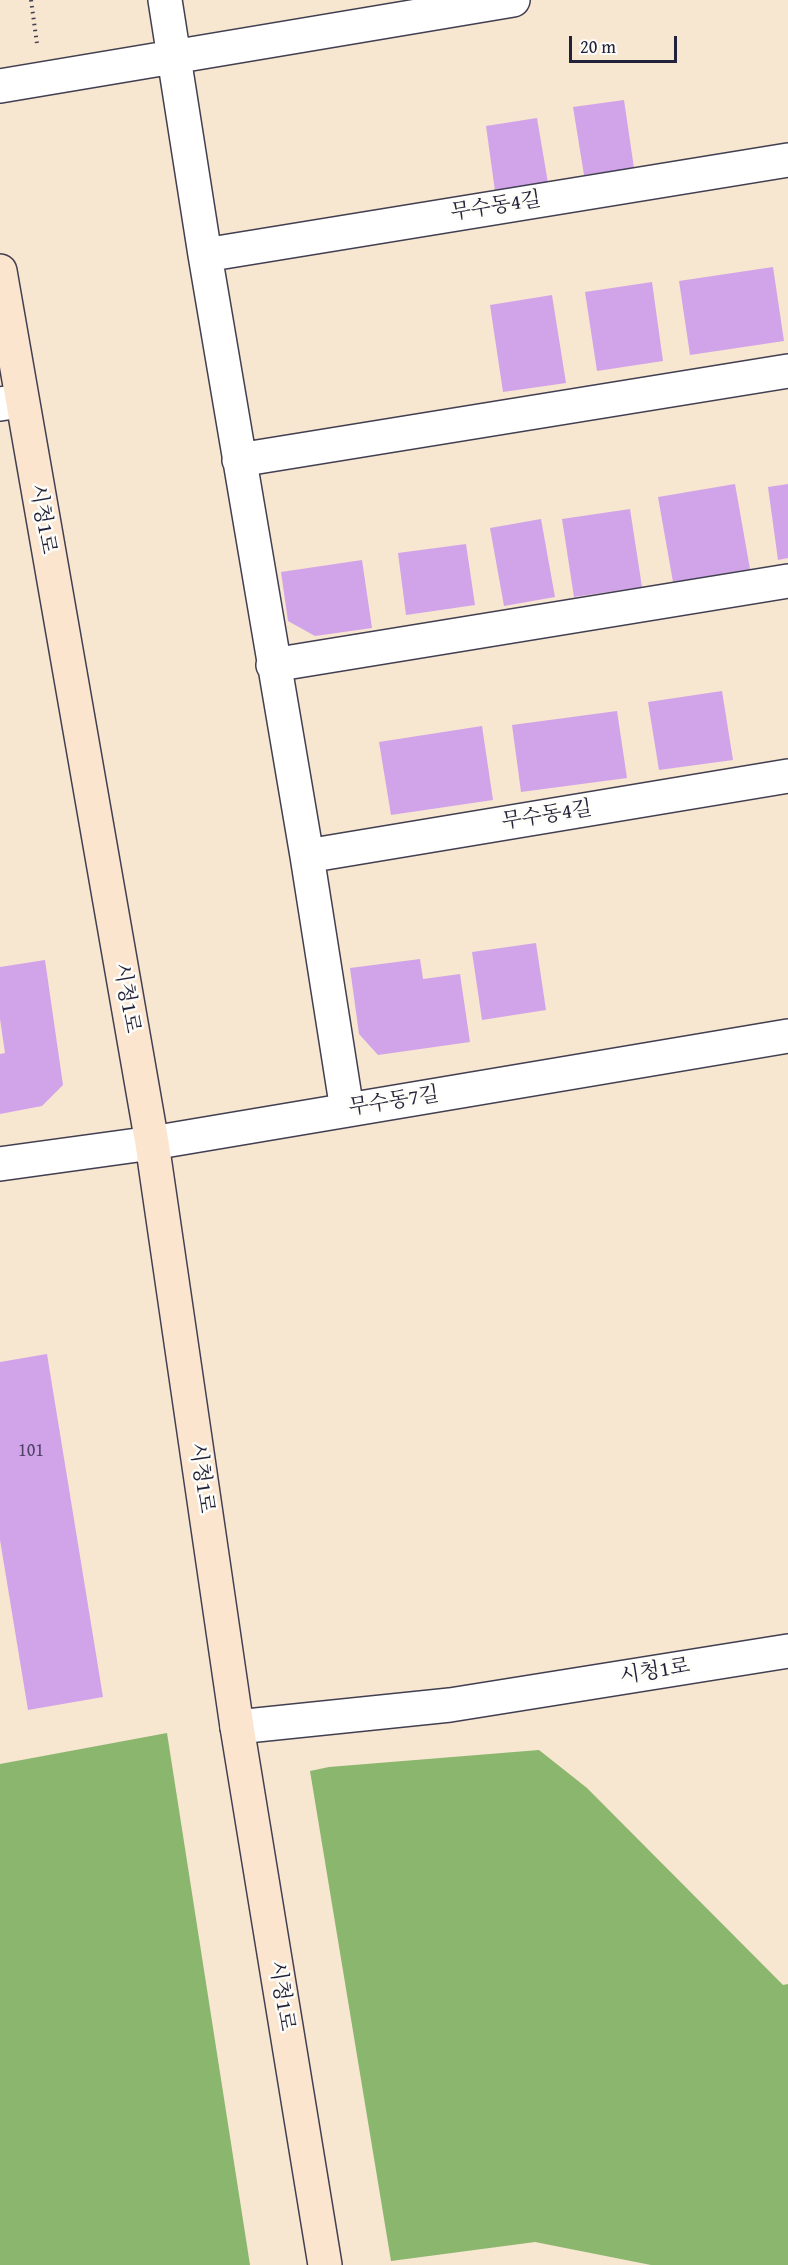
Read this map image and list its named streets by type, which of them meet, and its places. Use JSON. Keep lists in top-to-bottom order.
{
  "streets": {
    "street": ["무수동4길", "시청1로", "무수동7길"]
  },
  "crossings": [
    ["시청1로", "무수동7길"]
  ],
  "house_numbers": ["101"],
  "scale_bar": "20 m"
}
